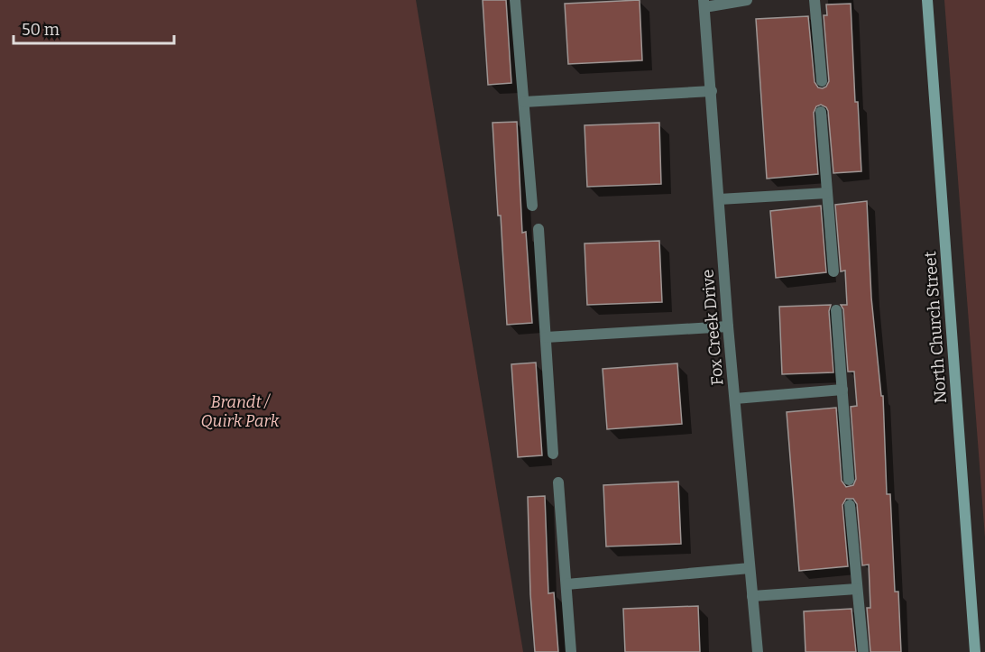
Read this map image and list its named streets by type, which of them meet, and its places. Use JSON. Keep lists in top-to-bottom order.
{
  "streets": {
    "main road": ["North Church Street"],
    "street": ["Fox Creek Drive"]
  },
  "parks": ["Brandt / Quirk Park"],
  "scale_bar": "50 m"
}
